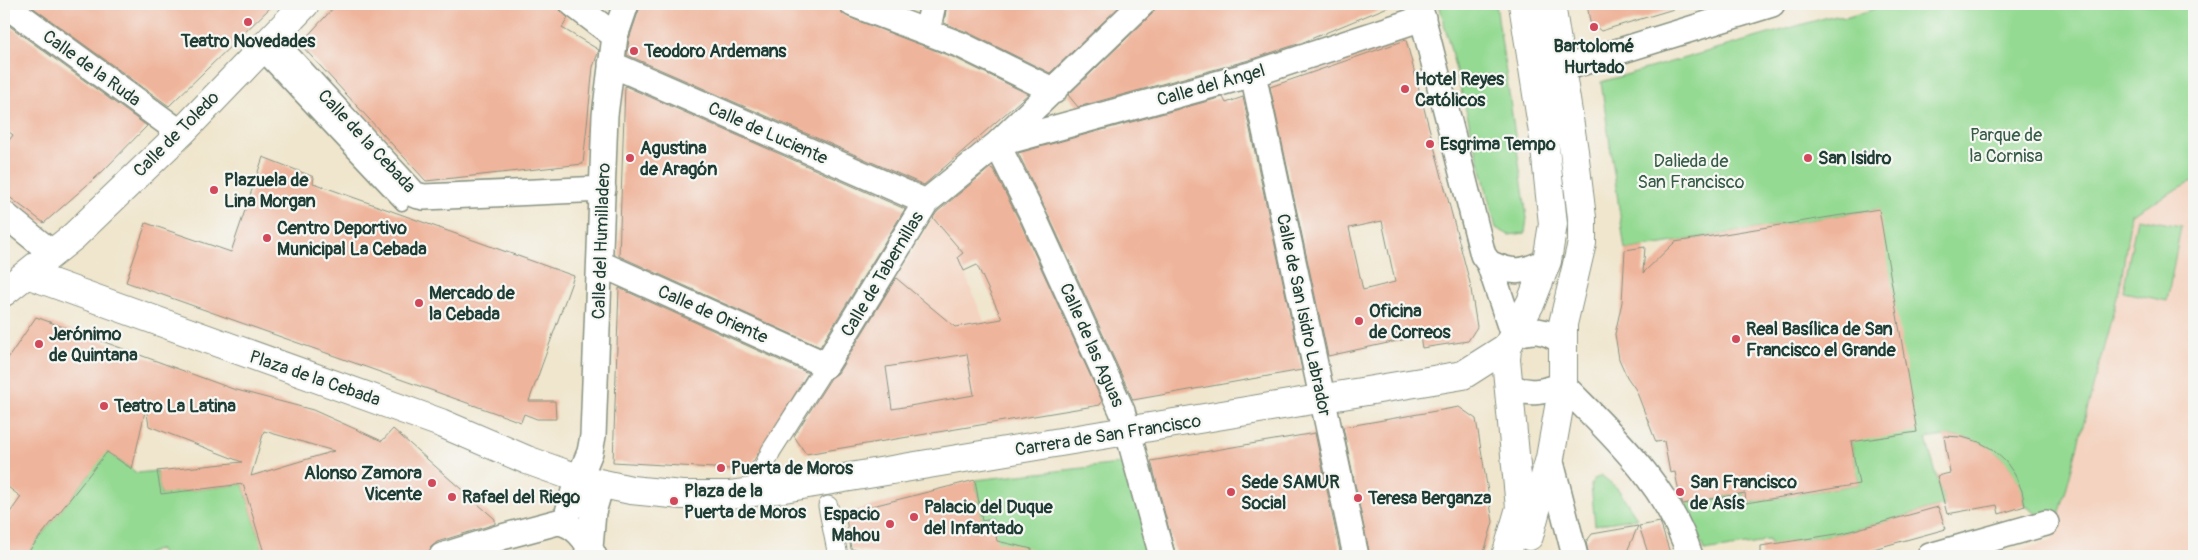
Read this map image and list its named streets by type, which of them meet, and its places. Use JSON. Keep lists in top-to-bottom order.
{
  "streets": {
    "street": [
      "Calle de la Ruda",
      "Calle del Ángel",
      "Calle de Luciente",
      "Calle de Toledo",
      "Calle de la Cebada",
      "Calle del Humilladero",
      "Calle de Tabernillas",
      "Calle de Oriente",
      "Calle de San Isidro Labrador",
      "Calle de las Aguas",
      "Plaza de la Cebada",
      "Carrera de San Francisco"
    ]
  },
  "crossings": [
    ["Calle de la Ruda", "Calle de Toledo"],
    ["Calle del Ángel", "Calle de Tabernillas"],
    ["Calle del Ángel", "Calle de San Isidro Labrador"],
    ["Calle del Ángel", "Calle de las Aguas"],
    ["Calle de Luciente", "Calle del Humilladero"],
    ["Calle de Luciente", "Calle de Tabernillas"],
    ["Calle de Toledo", "Calle de la Cebada"],
    ["Calle de Toledo", "Plaza de la Cebada"],
    ["Calle de la Cebada", "Calle del Humilladero"],
    ["Calle del Humilladero", "Calle de Oriente"],
    ["Calle del Humilladero", "Plaza de la Cebada"],
    ["Calle de Tabernillas", "Calle de Oriente"],
    ["Calle de Tabernillas", "Calle de las Aguas"],
    ["Calle de Tabernillas", "Carrera de San Francisco"],
    ["Calle de San Isidro Labrador", "Carrera de San Francisco"],
    ["Calle de las Aguas", "Carrera de San Francisco"]
  ],
  "parks": ["Parque de la Cornisa", "Dalieda de San Francisco"],
  "places": [
    "Teatro Novedades",
    "Bartolomé Hurtado",
    "Teodoro Ardemans",
    "Hotel Reyes Católicos",
    "Esgrima Tempo",
    "Agustina de Aragón",
    "San Isidro",
    "Plazuela de Lina Morgan",
    "Centro Deportivo Municipal La Cebada",
    "Mercado de la Cebada",
    "Oficina de Correos",
    "Real Basílica de San Francisco el Grande",
    "Jerónimo de Quintana",
    "Teatro La Latina",
    "Puerta de Moros",
    "Alonso Zamora Vicente",
    "Sede SAMUR Social",
    "San Francisco de Asís",
    "Rafael del Riego",
    "Teresa Berganza",
    "Plaza de la Puerta de Moros",
    "Palacio del Duque del Infantado",
    "Espacio Mahou"
  ]
}
